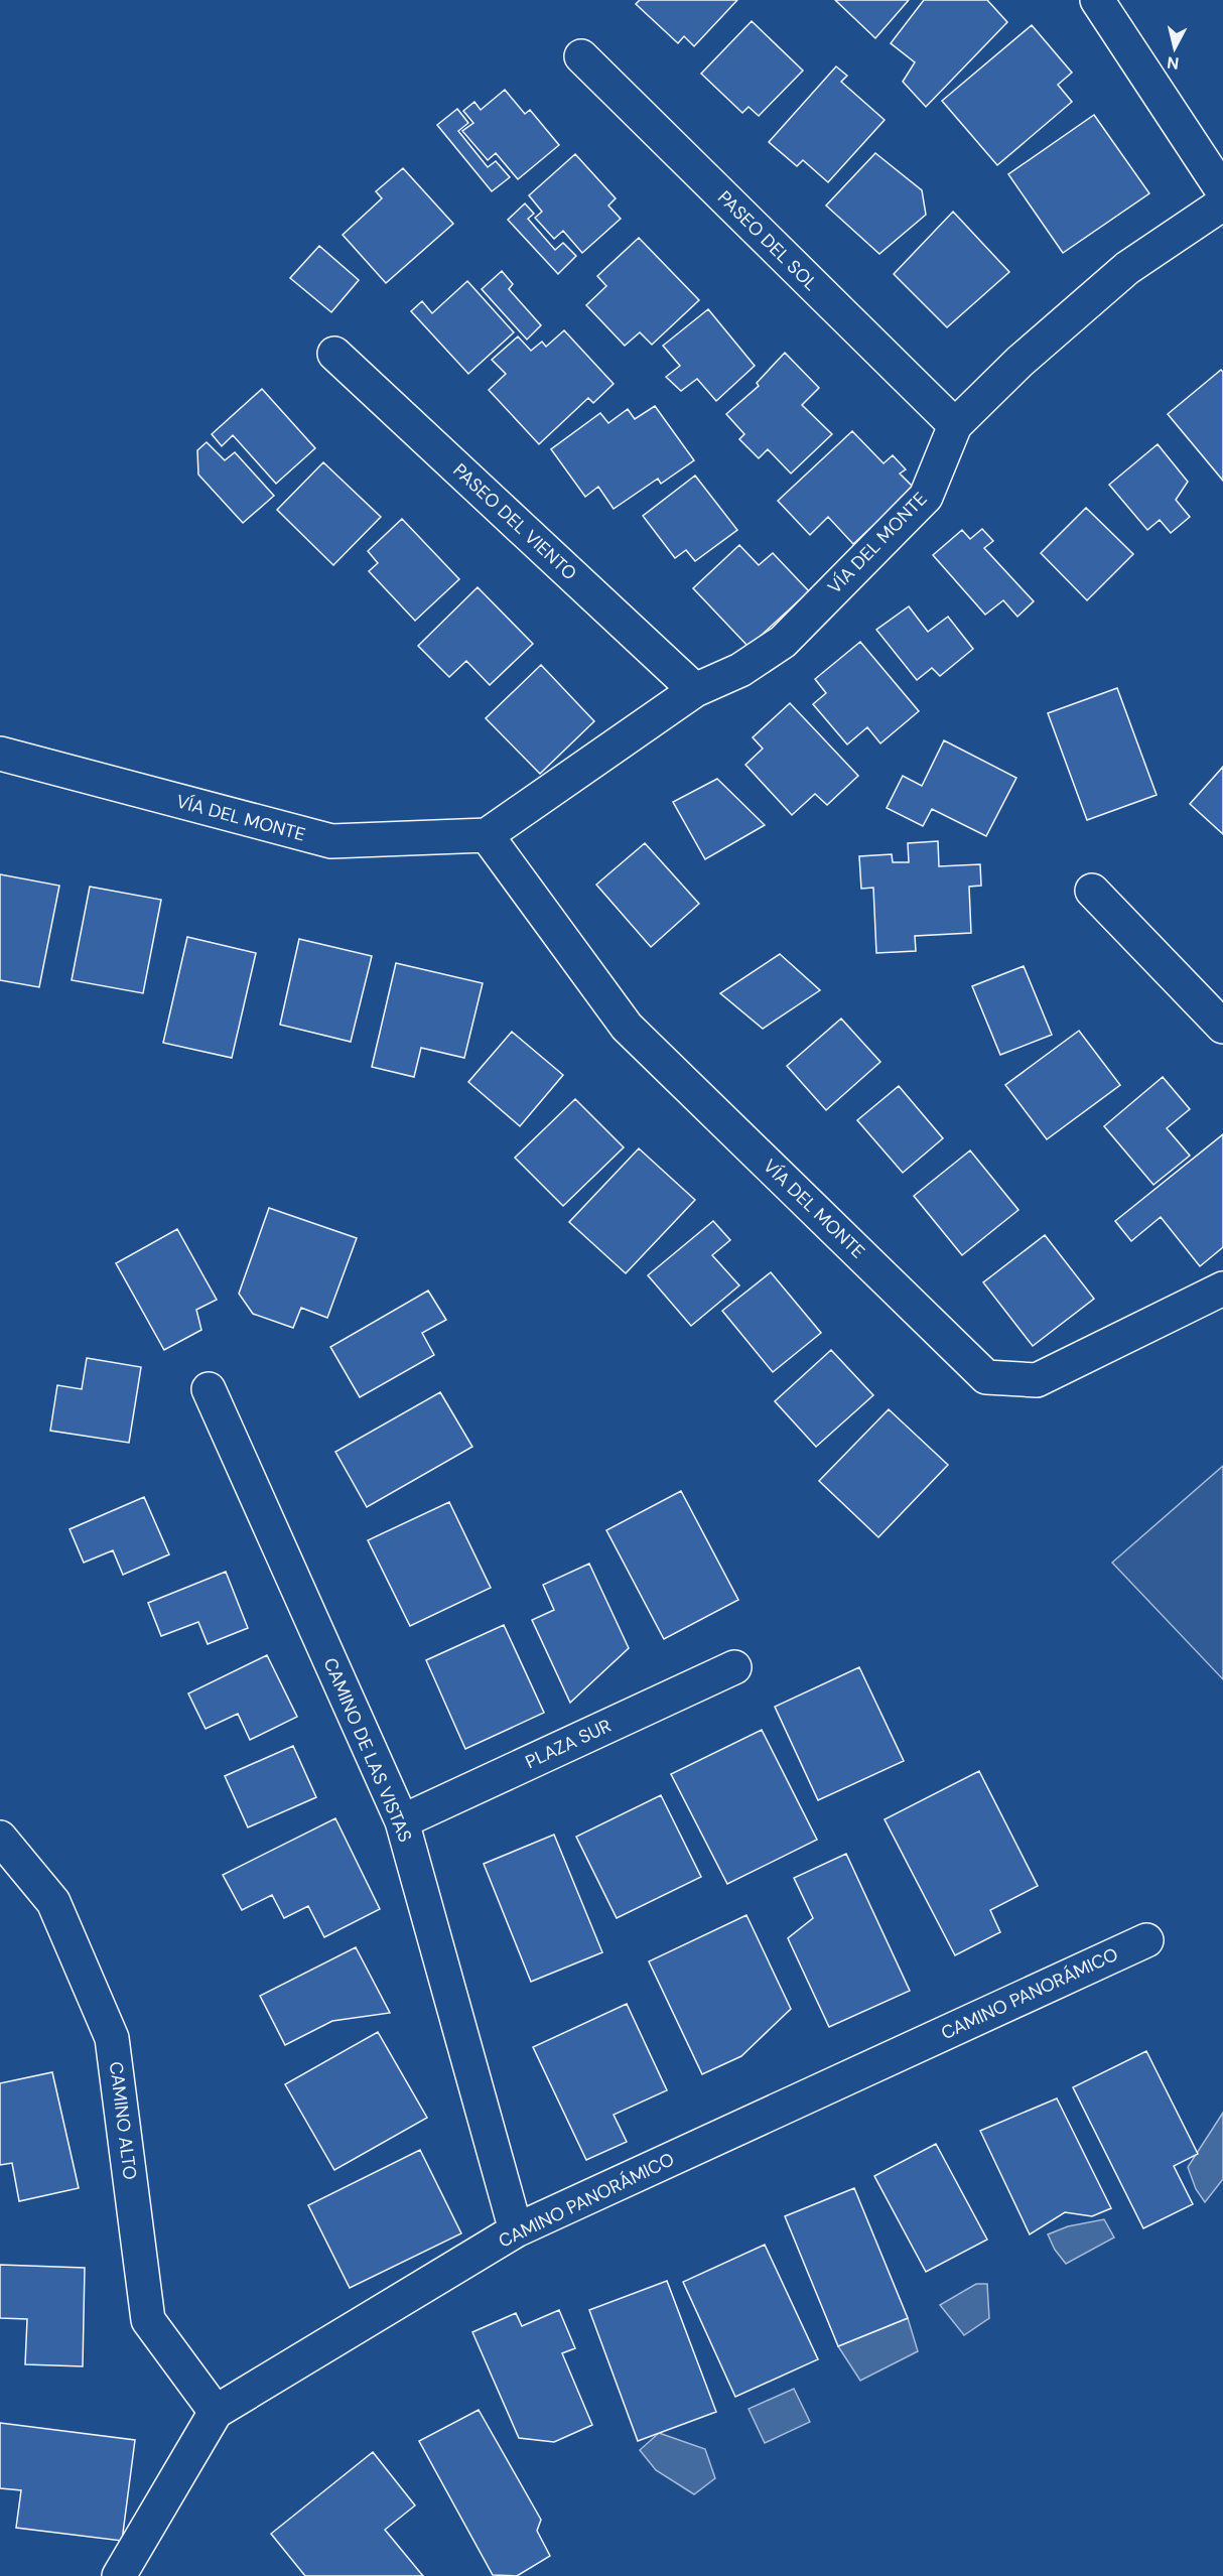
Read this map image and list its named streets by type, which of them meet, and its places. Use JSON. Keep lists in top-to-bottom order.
{
  "streets": {
    "street": [
      "PASEO DEL SOL",
      "PASEO DEL VIENTO",
      "VÍA DEL MONTE",
      "PLAZA SUR",
      "CAMINO DE LAS VISTAS",
      "CAMINO PANORÁMICO",
      "CAMINO ALTO"
    ]
  },
  "crossings": [
    ["PASEO DEL SOL", "VÍA DEL MONTE"],
    ["PASEO DEL VIENTO", "VÍA DEL MONTE"],
    ["PLAZA SUR", "CAMINO DE LAS VISTAS"],
    ["CAMINO DE LAS VISTAS", "CAMINO PANORÁMICO"],
    ["CAMINO PANORÁMICO", "CAMINO ALTO"]
  ],
  "north": "bottom"
}
